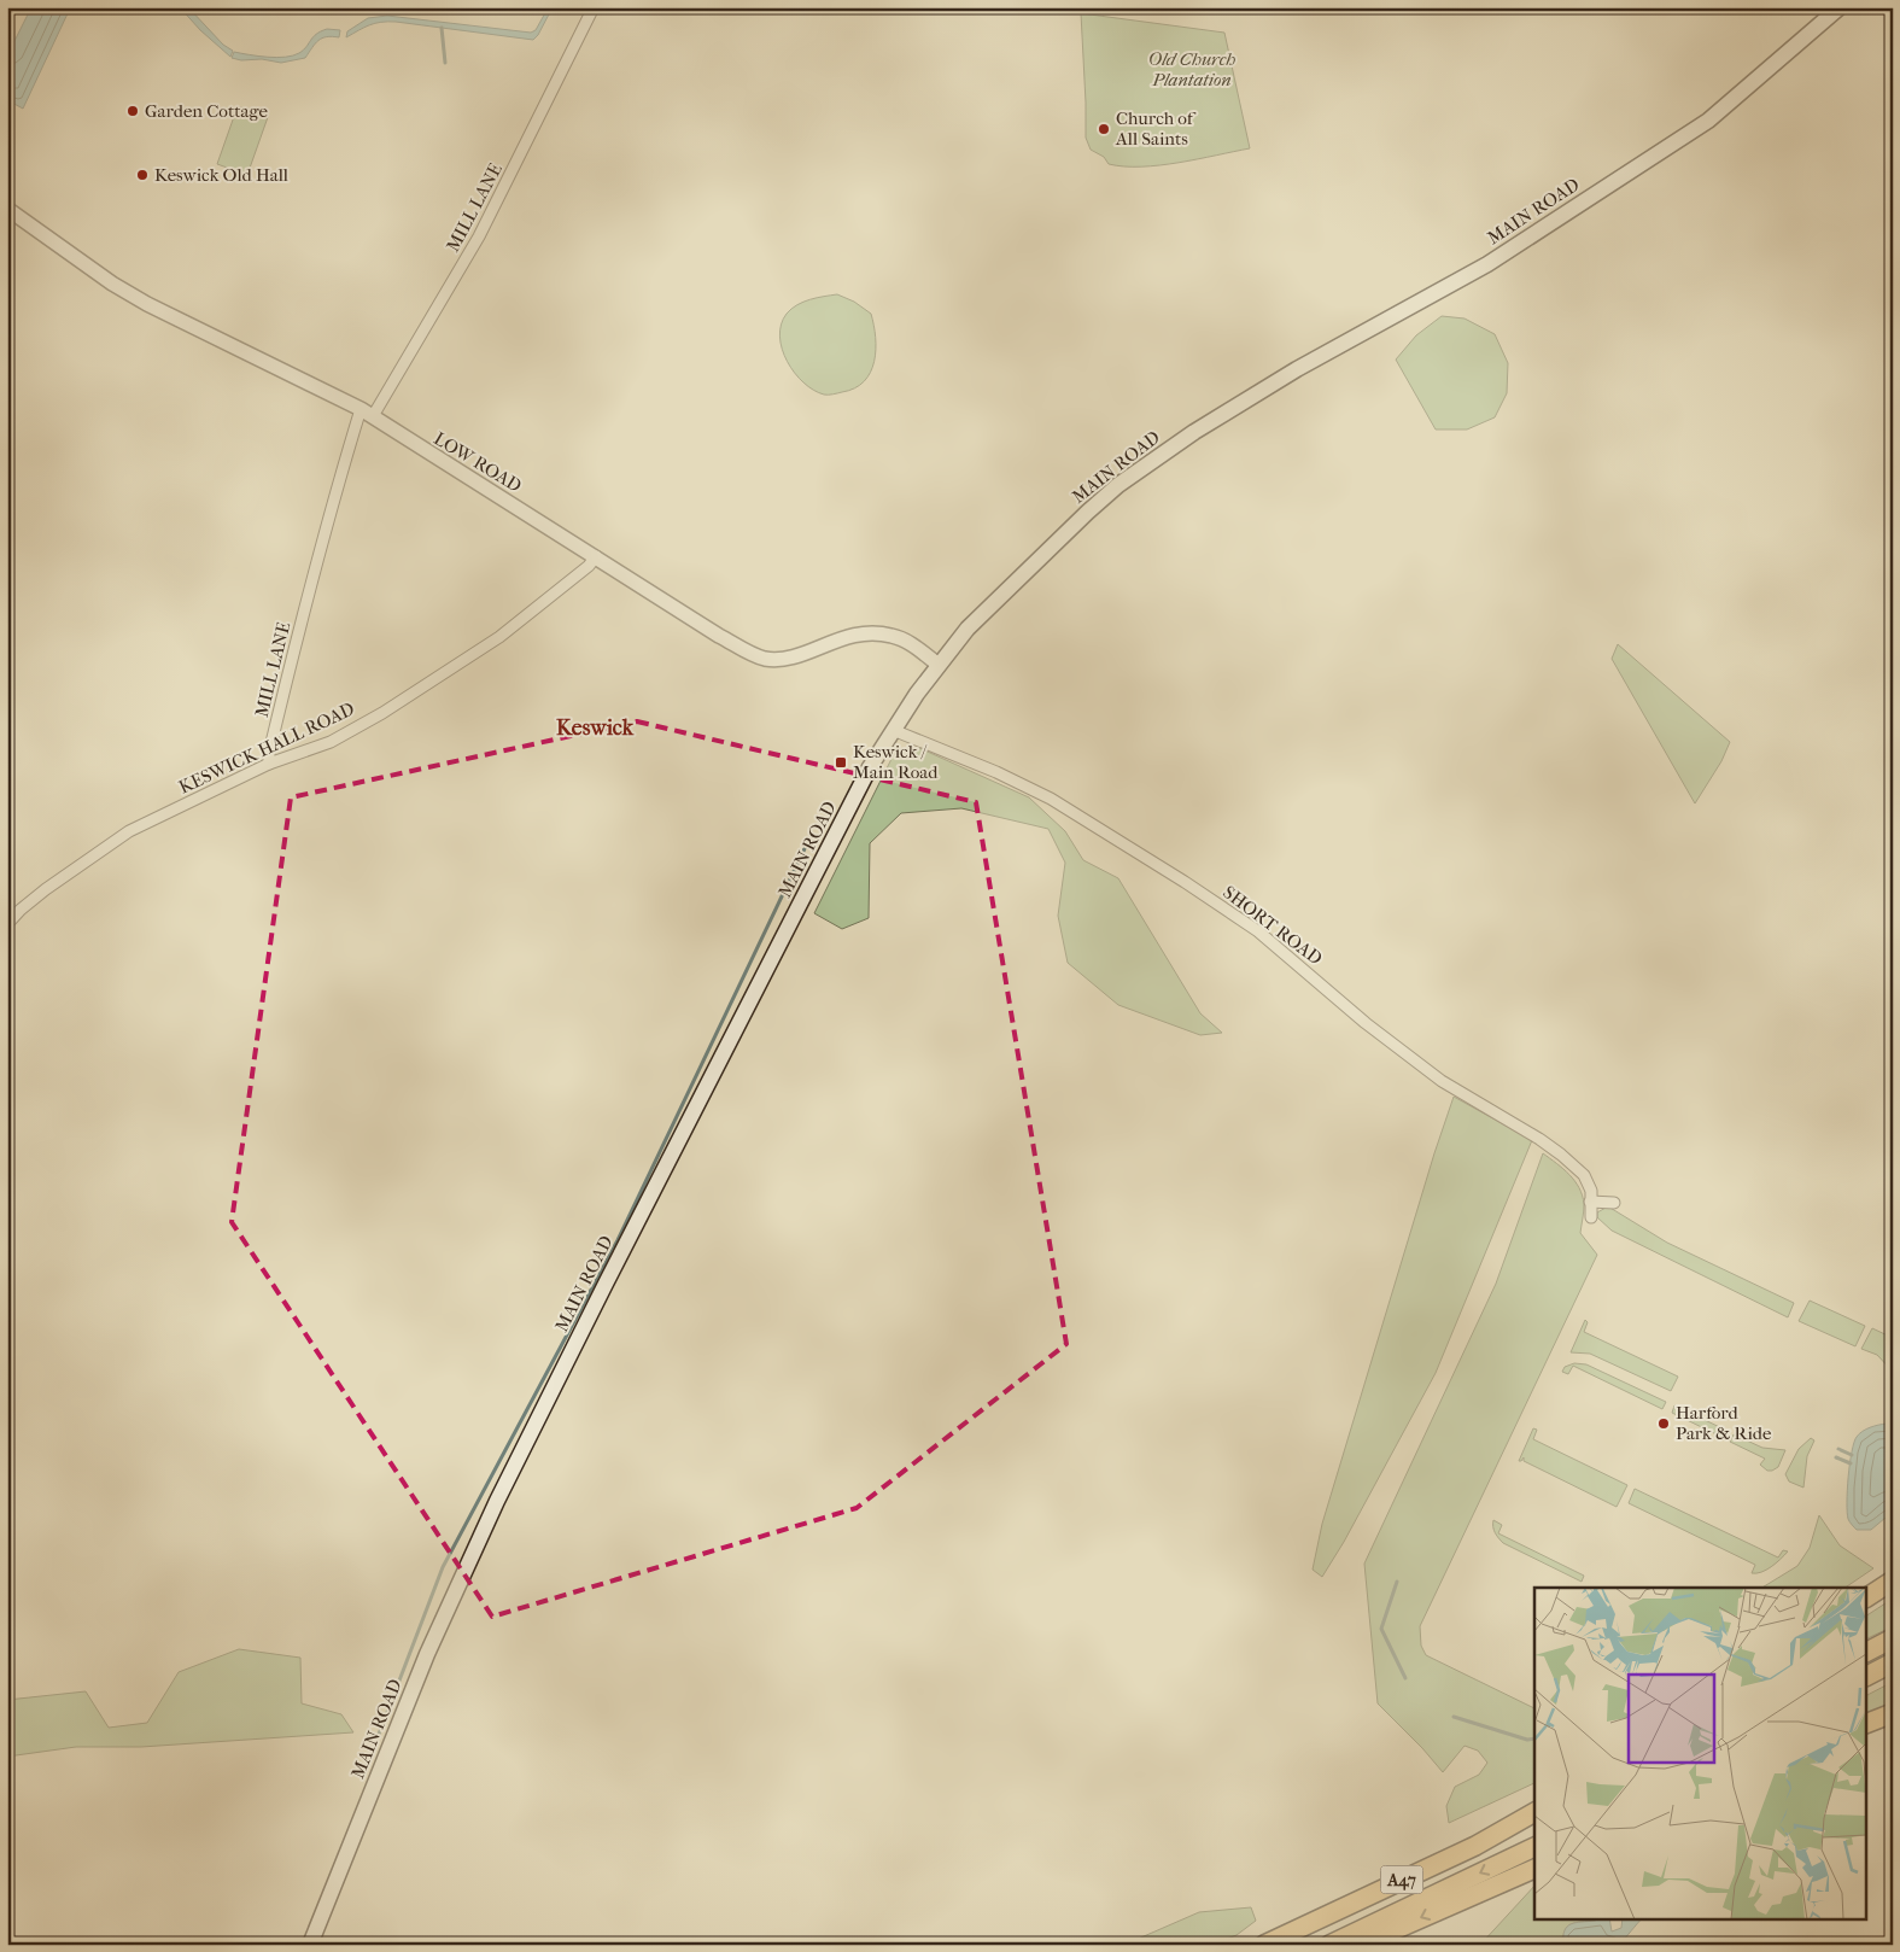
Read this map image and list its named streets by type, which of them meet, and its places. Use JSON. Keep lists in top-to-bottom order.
{
  "streets": {
    "highway": ["A47"],
    "main road": ["MAIN ROAD"],
    "street": [
      "MILL LANE",
      "LOW ROAD",
      "KESWICK HALL ROAD",
      "SHORT ROAD"
    ]
  },
  "crossings": [
    ["MILL LANE", "LOW ROAD"],
    ["MILL LANE", "KESWICK HALL ROAD"],
    ["MAIN ROAD", "LOW ROAD"],
    ["MAIN ROAD", "SHORT ROAD"],
    ["LOW ROAD", "KESWICK HALL ROAD"]
  ],
  "districts": ["Keswick"],
  "parks": ["Old Church Plantation"],
  "places": {
    "other": [
      "Garden Cottage",
      "Church of All Saints",
      "Keswick Old Hall",
      "Harford Park & Ride"
    ],
    "transit": ["Keswick / Main Road"]
  }
}
